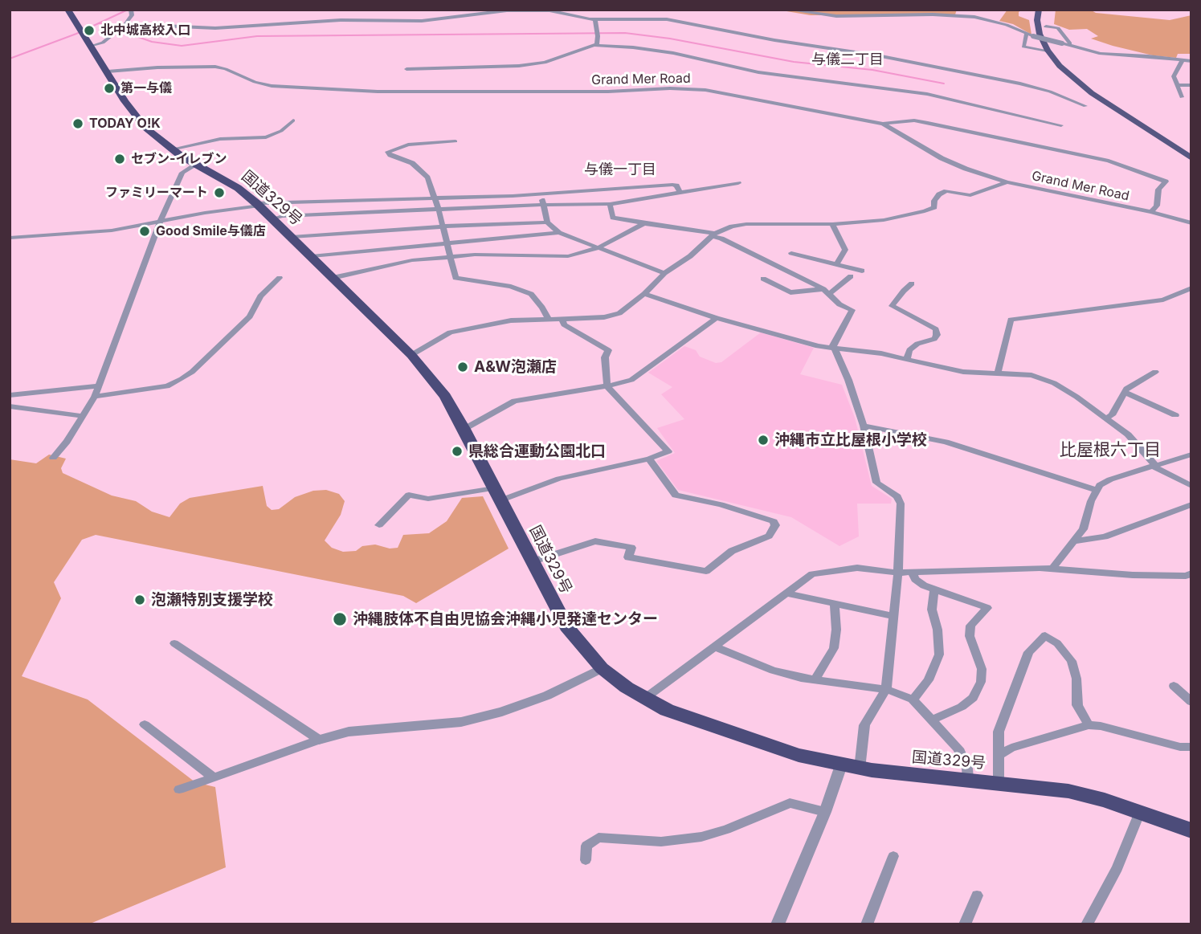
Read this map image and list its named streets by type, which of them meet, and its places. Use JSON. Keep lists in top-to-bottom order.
{
  "streets": {
    "highway": ["国道329号"],
    "street": ["Grand Mer Road"]
  },
  "crossings": [
    ["Grand Mer Road", "国道329号"]
  ],
  "districts": ["与儀二丁目", "与儀一丁目", "比屋根六丁目"],
  "places": [
    "北中城高校入口",
    "第一与儀",
    "TODAY O!K",
    "セブン-イレブン",
    "ファミリーマート",
    "Good Smile与儀店",
    "A&W泡瀬店",
    "沖縄市立比屋根小学校",
    "県総合運動公園北口",
    "泡瀬特別支援学校",
    "沖縄肢体不自由児協会沖縄小児発達センター"
  ]
}
